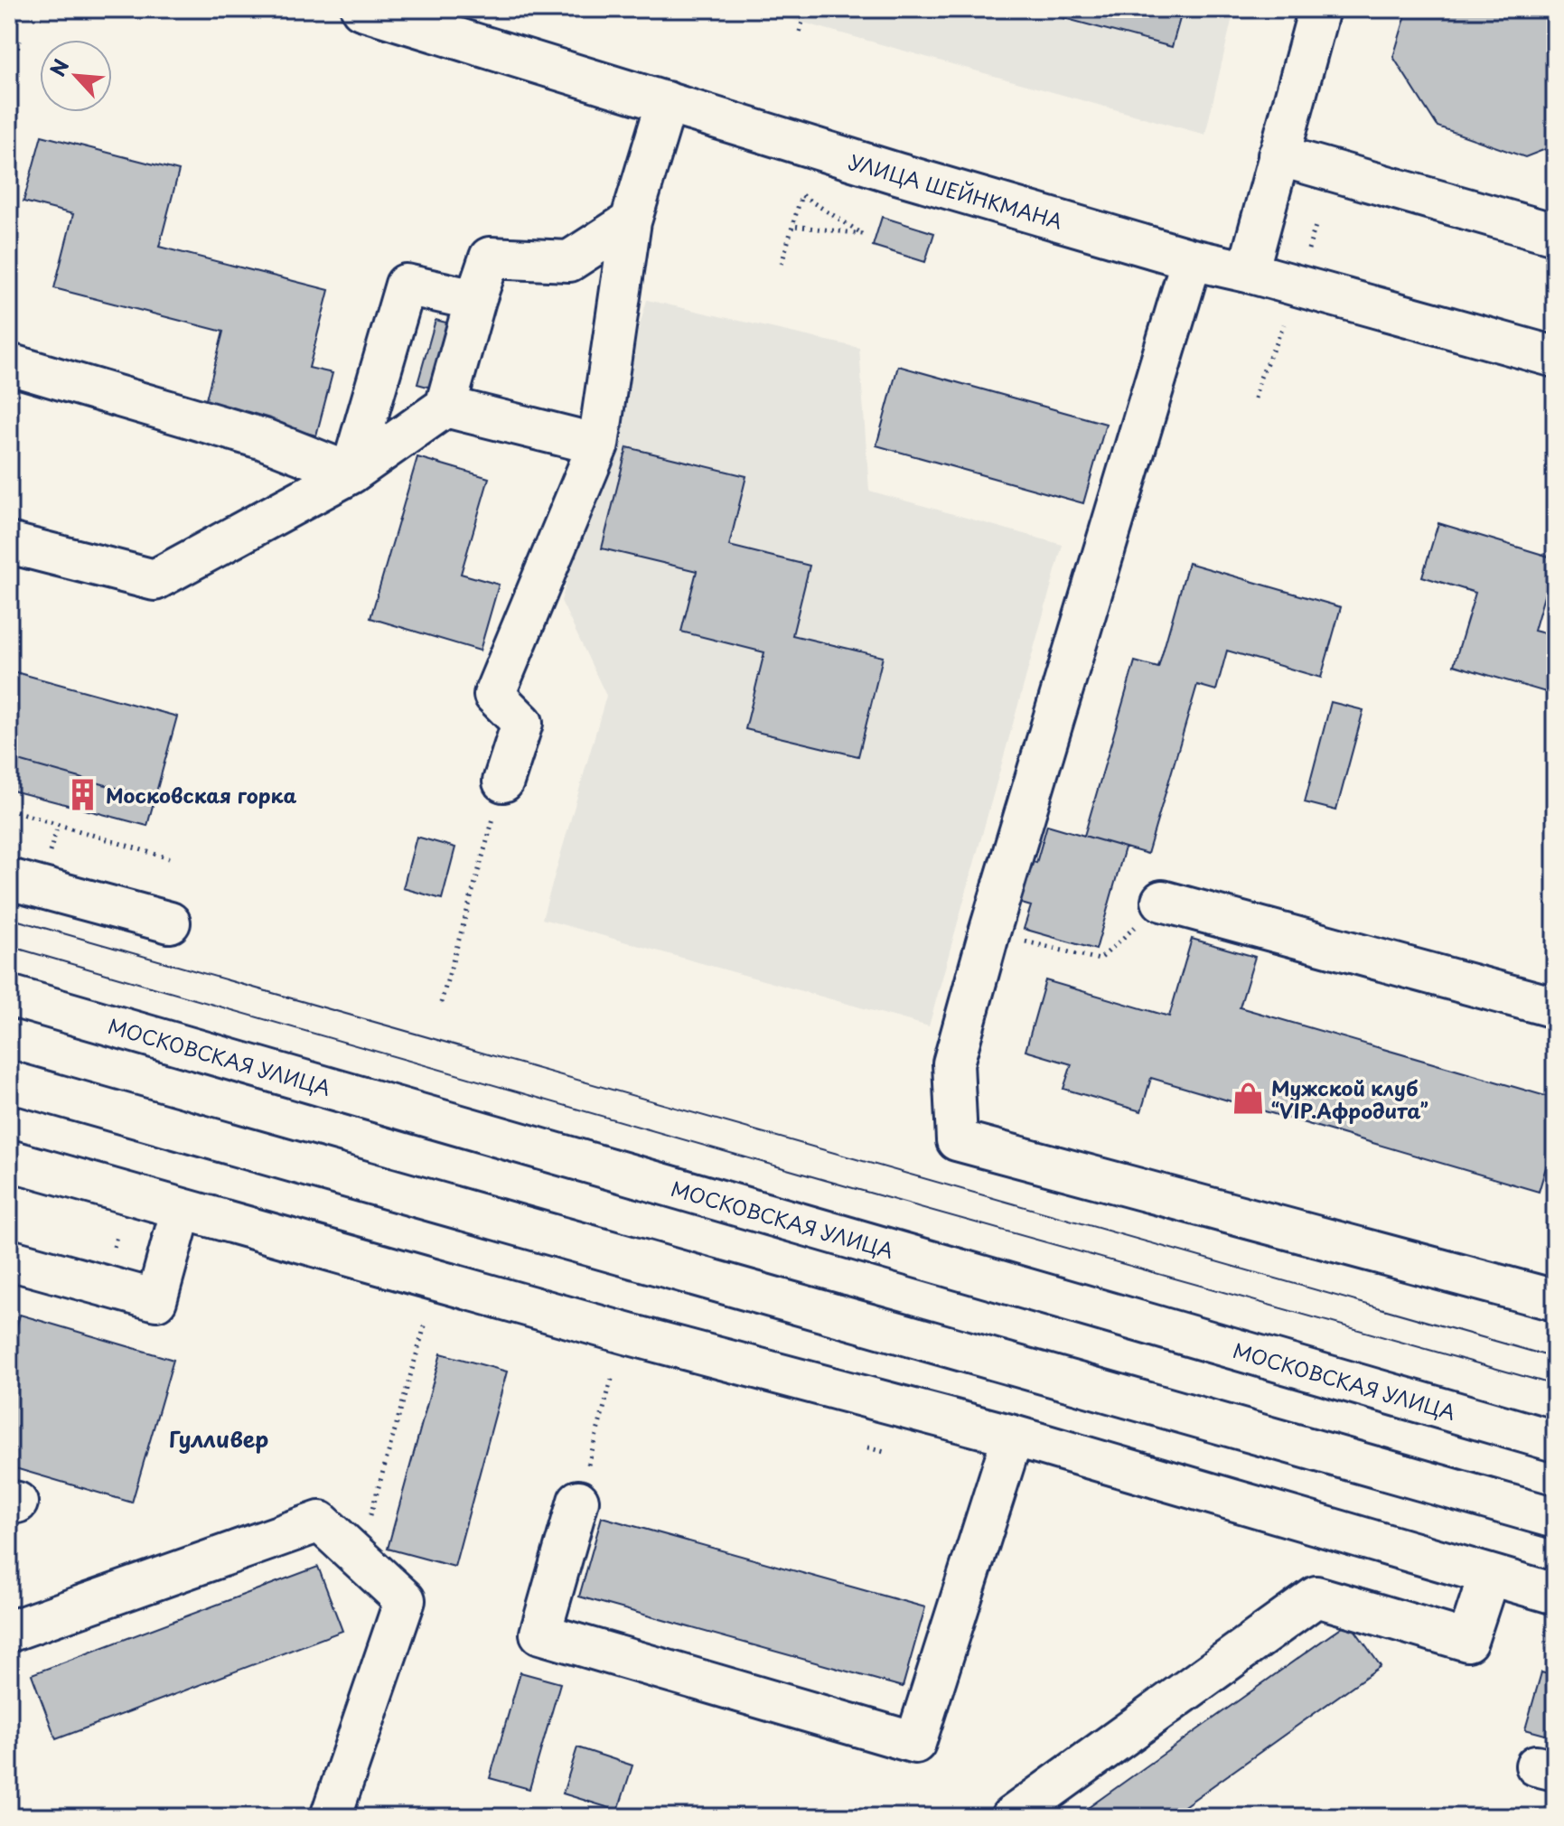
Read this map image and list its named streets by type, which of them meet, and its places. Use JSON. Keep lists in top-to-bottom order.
{
  "streets": {
    "street": ["УЛИЦА ШЕЙНКМАНА", "МОСКОВСКАЯ УЛИЦА"]
  },
  "districts": ["Гулливер"],
  "places": {
    "building": ["Московская горка"],
    "shop": ["Мужской клуб “VIP.Афродита”"]
  },
  "north": "top left"
}
